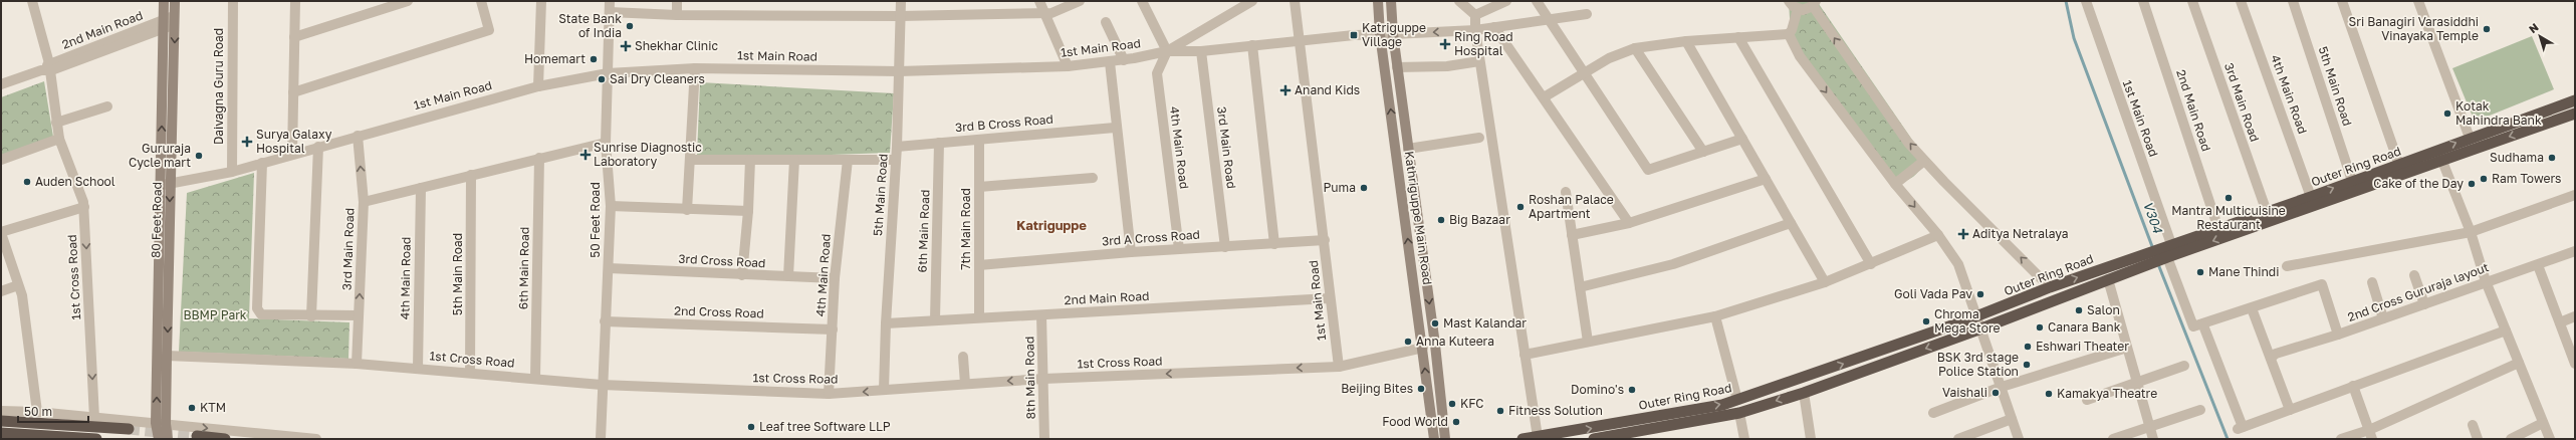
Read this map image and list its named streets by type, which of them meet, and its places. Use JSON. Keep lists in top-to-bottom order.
{
  "streets": {
    "highway": ["Outer Ring Road"],
    "main road": ["Kathriguppe Main Road", "80 Feet Road"],
    "street": [
      "2nd Main Road",
      "1st Main Road",
      "Daivagna Guru Road",
      "5th Main Road",
      "4th Main Road",
      "3rd Main Road",
      "3rd B Cross Road",
      "50 Feet Road",
      "7th Main Road",
      "6th Main Road",
      "3rd A Cross Road",
      "3rd Cross Road",
      "1st Cross Road",
      "2nd Cross Gururaja layout",
      "2nd Cross Road",
      "8th Main Road"
    ]
  },
  "crossings": [
    ["2nd Main Road", "1st Main Road"],
    ["2nd Main Road", "5th Main Road"],
    ["2nd Main Road", "Outer Ring Road"],
    ["2nd Main Road", "80 Feet Road"],
    ["2nd Main Road", "7th Main Road"],
    ["2nd Main Road", "6th Main Road"],
    ["2nd Main Road", "1st Cross Road"],
    ["2nd Main Road", "8th Main Road"],
    ["1st Main Road", "Daivagna Guru Road"],
    ["1st Main Road", "5th Main Road"],
    ["1st Main Road", "4th Main Road"],
    ["1st Main Road", "3rd Main Road"],
    ["1st Main Road", "Outer Ring Road"],
    ["1st Main Road", "Kathriguppe Main Road"],
    ["1st Main Road", "80 Feet Road"],
    ["1st Main Road", "50 Feet Road"],
    ["1st Main Road", "3rd A Cross Road"],
    ["1st Main Road", "1st Cross Road"],
    ["5th Main Road", "3rd B Cross Road"],
    ["5th Main Road", "Outer Ring Road"],
    ["5th Main Road", "1st Cross Road"],
    ["4th Main Road", "Outer Ring Road"],
    ["4th Main Road", "3rd A Cross Road"],
    ["4th Main Road", "3rd Cross Road"],
    ["4th Main Road", "1st Cross Road"],
    ["4th Main Road", "2nd Cross Road"],
    ["3rd Main Road", "Outer Ring Road"],
    ["3rd Main Road", "3rd A Cross Road"],
    ["3rd Main Road", "1st Cross Road"],
    ["3rd B Cross Road", "7th Main Road"],
    ["3rd B Cross Road", "6th Main Road"],
    ["Kathriguppe Main Road", "1st Cross Road"],
    ["80 Feet Road", "1st Cross Road"],
    ["50 Feet Road", "3rd Cross Road"],
    ["50 Feet Road", "1st Cross Road"],
    ["50 Feet Road", "2nd Cross Road"],
    ["7th Main Road", "3rd A Cross Road"],
    ["6th Main Road", "1st Cross Road"],
    ["1st Cross Road", "8th Main Road"]
  ],
  "districts": ["Katriguppe"],
  "water": ["V304"],
  "parks": ["BBMP Park"],
  "places": {
    "other": [
      "State Bank of India",
      "Sri Banagiri Varasiddhi Vinayaka Temple",
      "Homemart",
      "Sai Dry Cleaners",
      "Kotak Mahindra Bank",
      "Gururaja Cycle mart",
      "Sudhama",
      "Ram Towers",
      "Auden School",
      "Cake of the Day",
      "Puma",
      "Mantra Multicuisine Restaurant",
      "Roshan Palace Apartment",
      "Big Bazaar",
      "Mane Thindi",
      "Goli Vada Pav",
      "Salon",
      "Chroma Mega Store",
      "Mast Kalandar",
      "Canara Bank",
      "Anna Kuteera",
      "Eshwari Theater",
      "BSK 3rd stage Police Station",
      "Beijing Bites",
      "Domino's",
      "Vaishali",
      "Kamakya Theatre",
      "KFC",
      "KTM",
      "Fitness Solution",
      "Food World",
      "Leaf tree Software LLP"
    ],
    "transit": ["Katriguppe Village"],
    "health": [
      "Ring Road Hospital",
      "Shekhar Clinic",
      "Anand Kids",
      "Surya Galaxy Hospital",
      "Sunrise Diagnostic Laboratory",
      "Aditya Netralaya"
    ]
  },
  "scale_bar": "50 m",
  "north": "top left"
}
